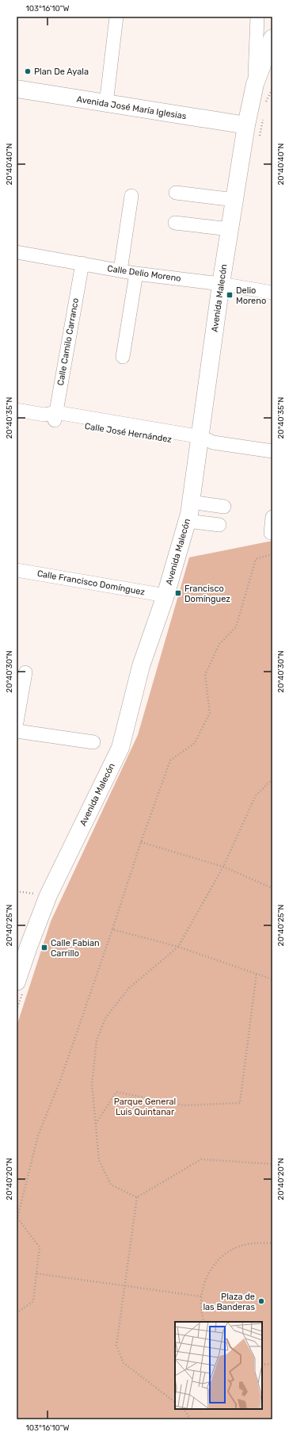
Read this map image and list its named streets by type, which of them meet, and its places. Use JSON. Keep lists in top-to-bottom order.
{
  "streets": {
    "main road": ["Avenida José María Iglesias", "Avenida Malecón"],
    "street": [
      "Calle Delio Moreno",
      "Calle Camilo Carranco",
      "Calle José Hernández",
      "Calle Francisco Domínguez"
    ]
  },
  "crossings": [
    ["Avenida José María Iglesias", "Avenida Malecón"],
    ["Calle Delio Moreno", "Avenida Malecón"],
    ["Calle Delio Moreno", "Calle Camilo Carranco"],
    ["Avenida Malecón", "Calle José Hernández"],
    ["Avenida Malecón", "Calle Francisco Domínguez"],
    ["Calle Camilo Carranco", "Calle José Hernández"]
  ],
  "parks": ["Parque General Luis Quintanar"],
  "places": {
    "other": ["Plan De Ayala", "Plaza de las Banderas"],
    "transit": ["Delio Moreno", "Francisco Domínguez", "Calle Fabian Carrillo"]
  },
  "coordinates": [
    "103°16'10\"W",
    "20°40'40\"N",
    "20°40'35\"N",
    "20°40'30\"N",
    "20°40'25\"N",
    "20°40'20\"N"
  ]
}
